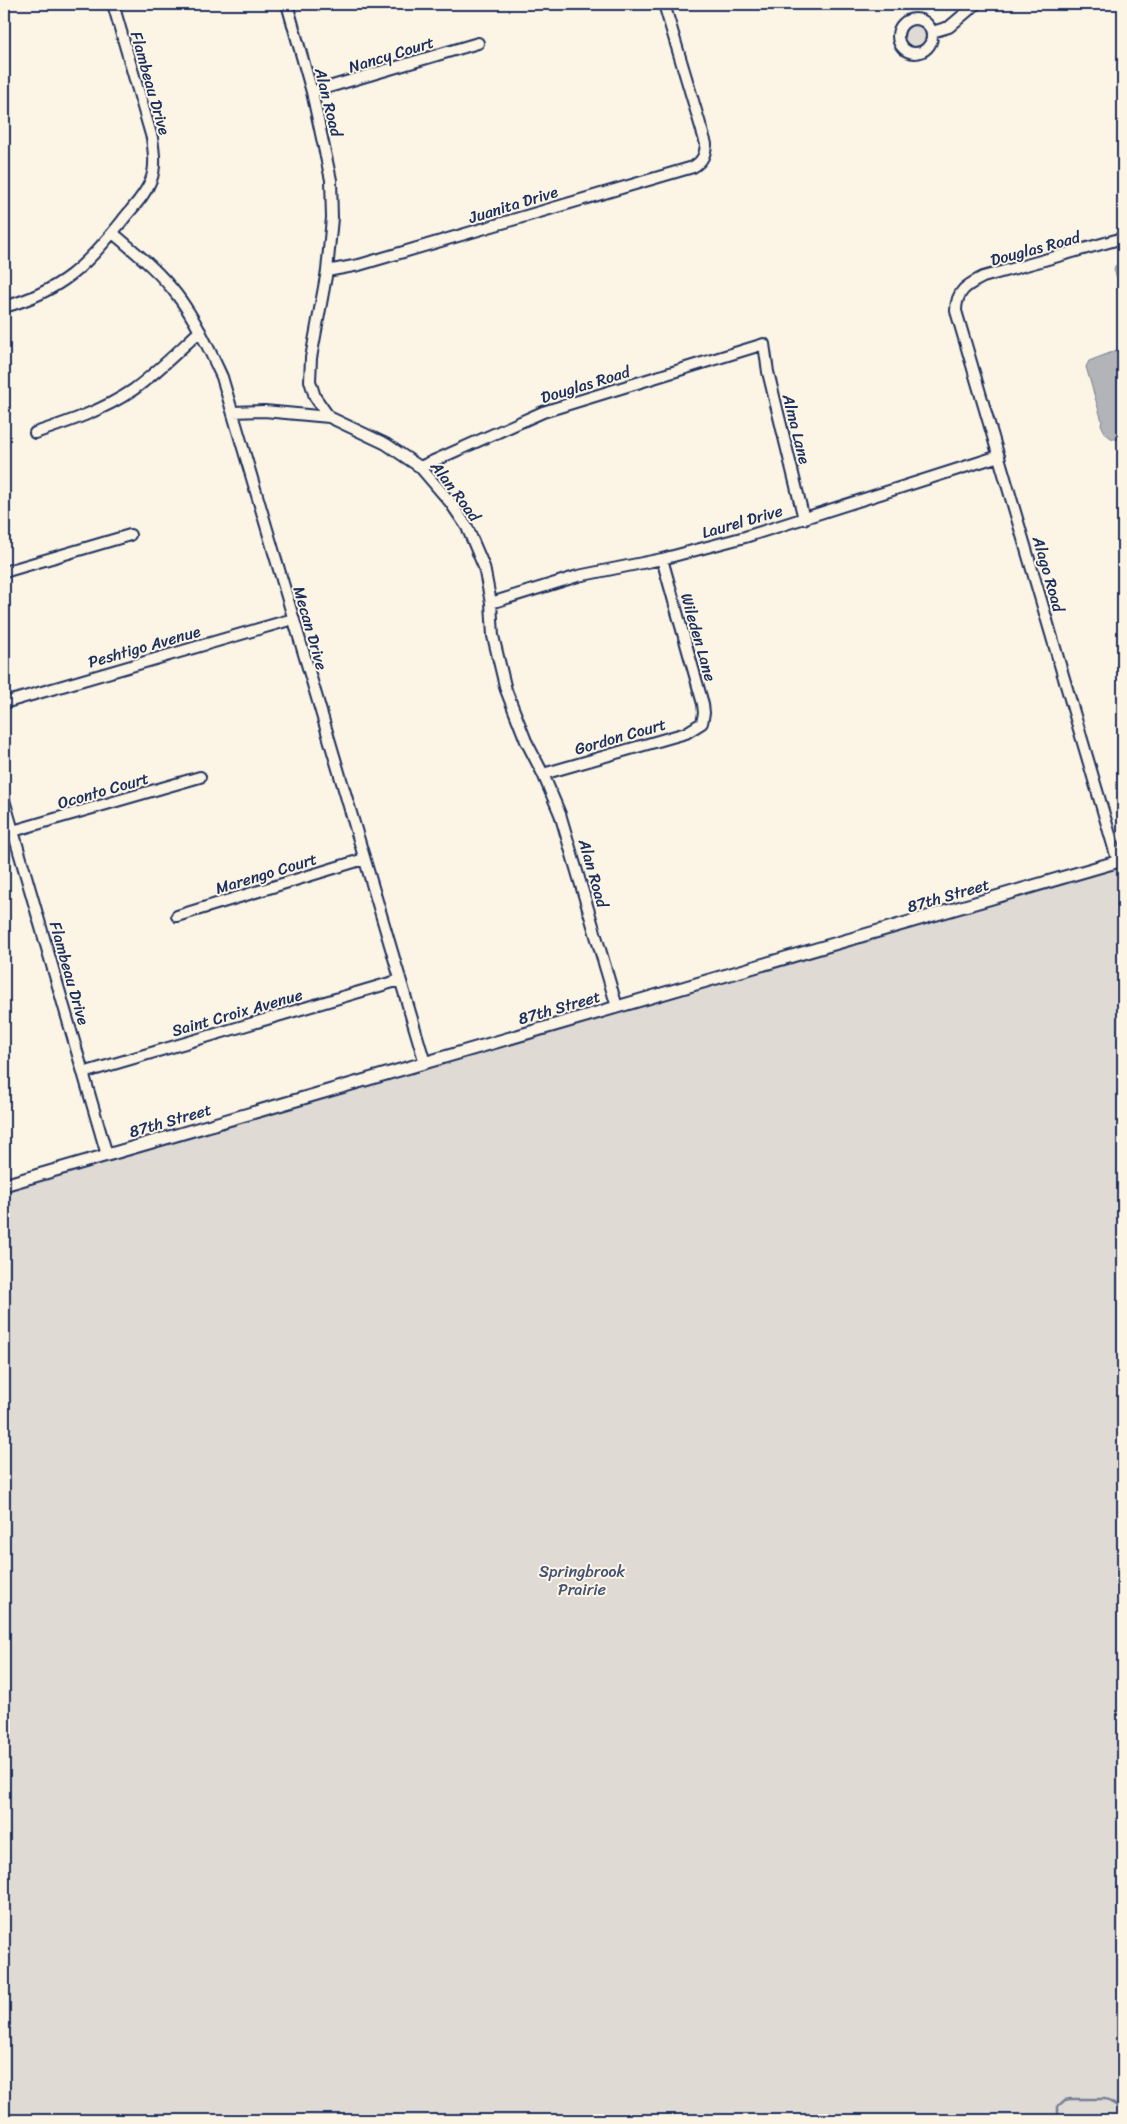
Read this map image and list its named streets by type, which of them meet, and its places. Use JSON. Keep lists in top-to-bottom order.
{
  "streets": {
    "street": [
      "Nancy Court",
      "Flambeau Drive",
      "Alan Road",
      "Juanita Drive",
      "Douglas Road",
      "Alma Lane",
      "Laurel Drive",
      "Alago Road",
      "Mecan Drive",
      "Wileden Lane",
      "Peshtigo Avenue",
      "Gordon Court",
      "Oconto Court",
      "Marengo Court",
      "87th Street",
      "Saint Croix Avenue"
    ]
  },
  "crossings": [
    ["Nancy Court", "Alan Road"],
    ["Flambeau Drive", "Mecan Drive"],
    ["Flambeau Drive", "Oconto Court"],
    ["Flambeau Drive", "87th Street"],
    ["Flambeau Drive", "Saint Croix Avenue"],
    ["Alan Road", "Juanita Drive"],
    ["Alan Road", "Douglas Road"],
    ["Alan Road", "Laurel Drive"],
    ["Alan Road", "Gordon Court"],
    ["Alan Road", "87th Street"],
    ["Douglas Road", "Alma Lane"],
    ["Douglas Road", "Alago Road"],
    ["Alma Lane", "Laurel Drive"],
    ["Laurel Drive", "Alago Road"],
    ["Laurel Drive", "Wileden Lane"],
    ["Alago Road", "87th Street"],
    ["Mecan Drive", "Peshtigo Avenue"],
    ["Mecan Drive", "Marengo Court"],
    ["Mecan Drive", "87th Street"],
    ["Mecan Drive", "Saint Croix Avenue"],
    ["Wileden Lane", "Gordon Court"]
  ],
  "parks": ["Springbrook Prairie"]
}
